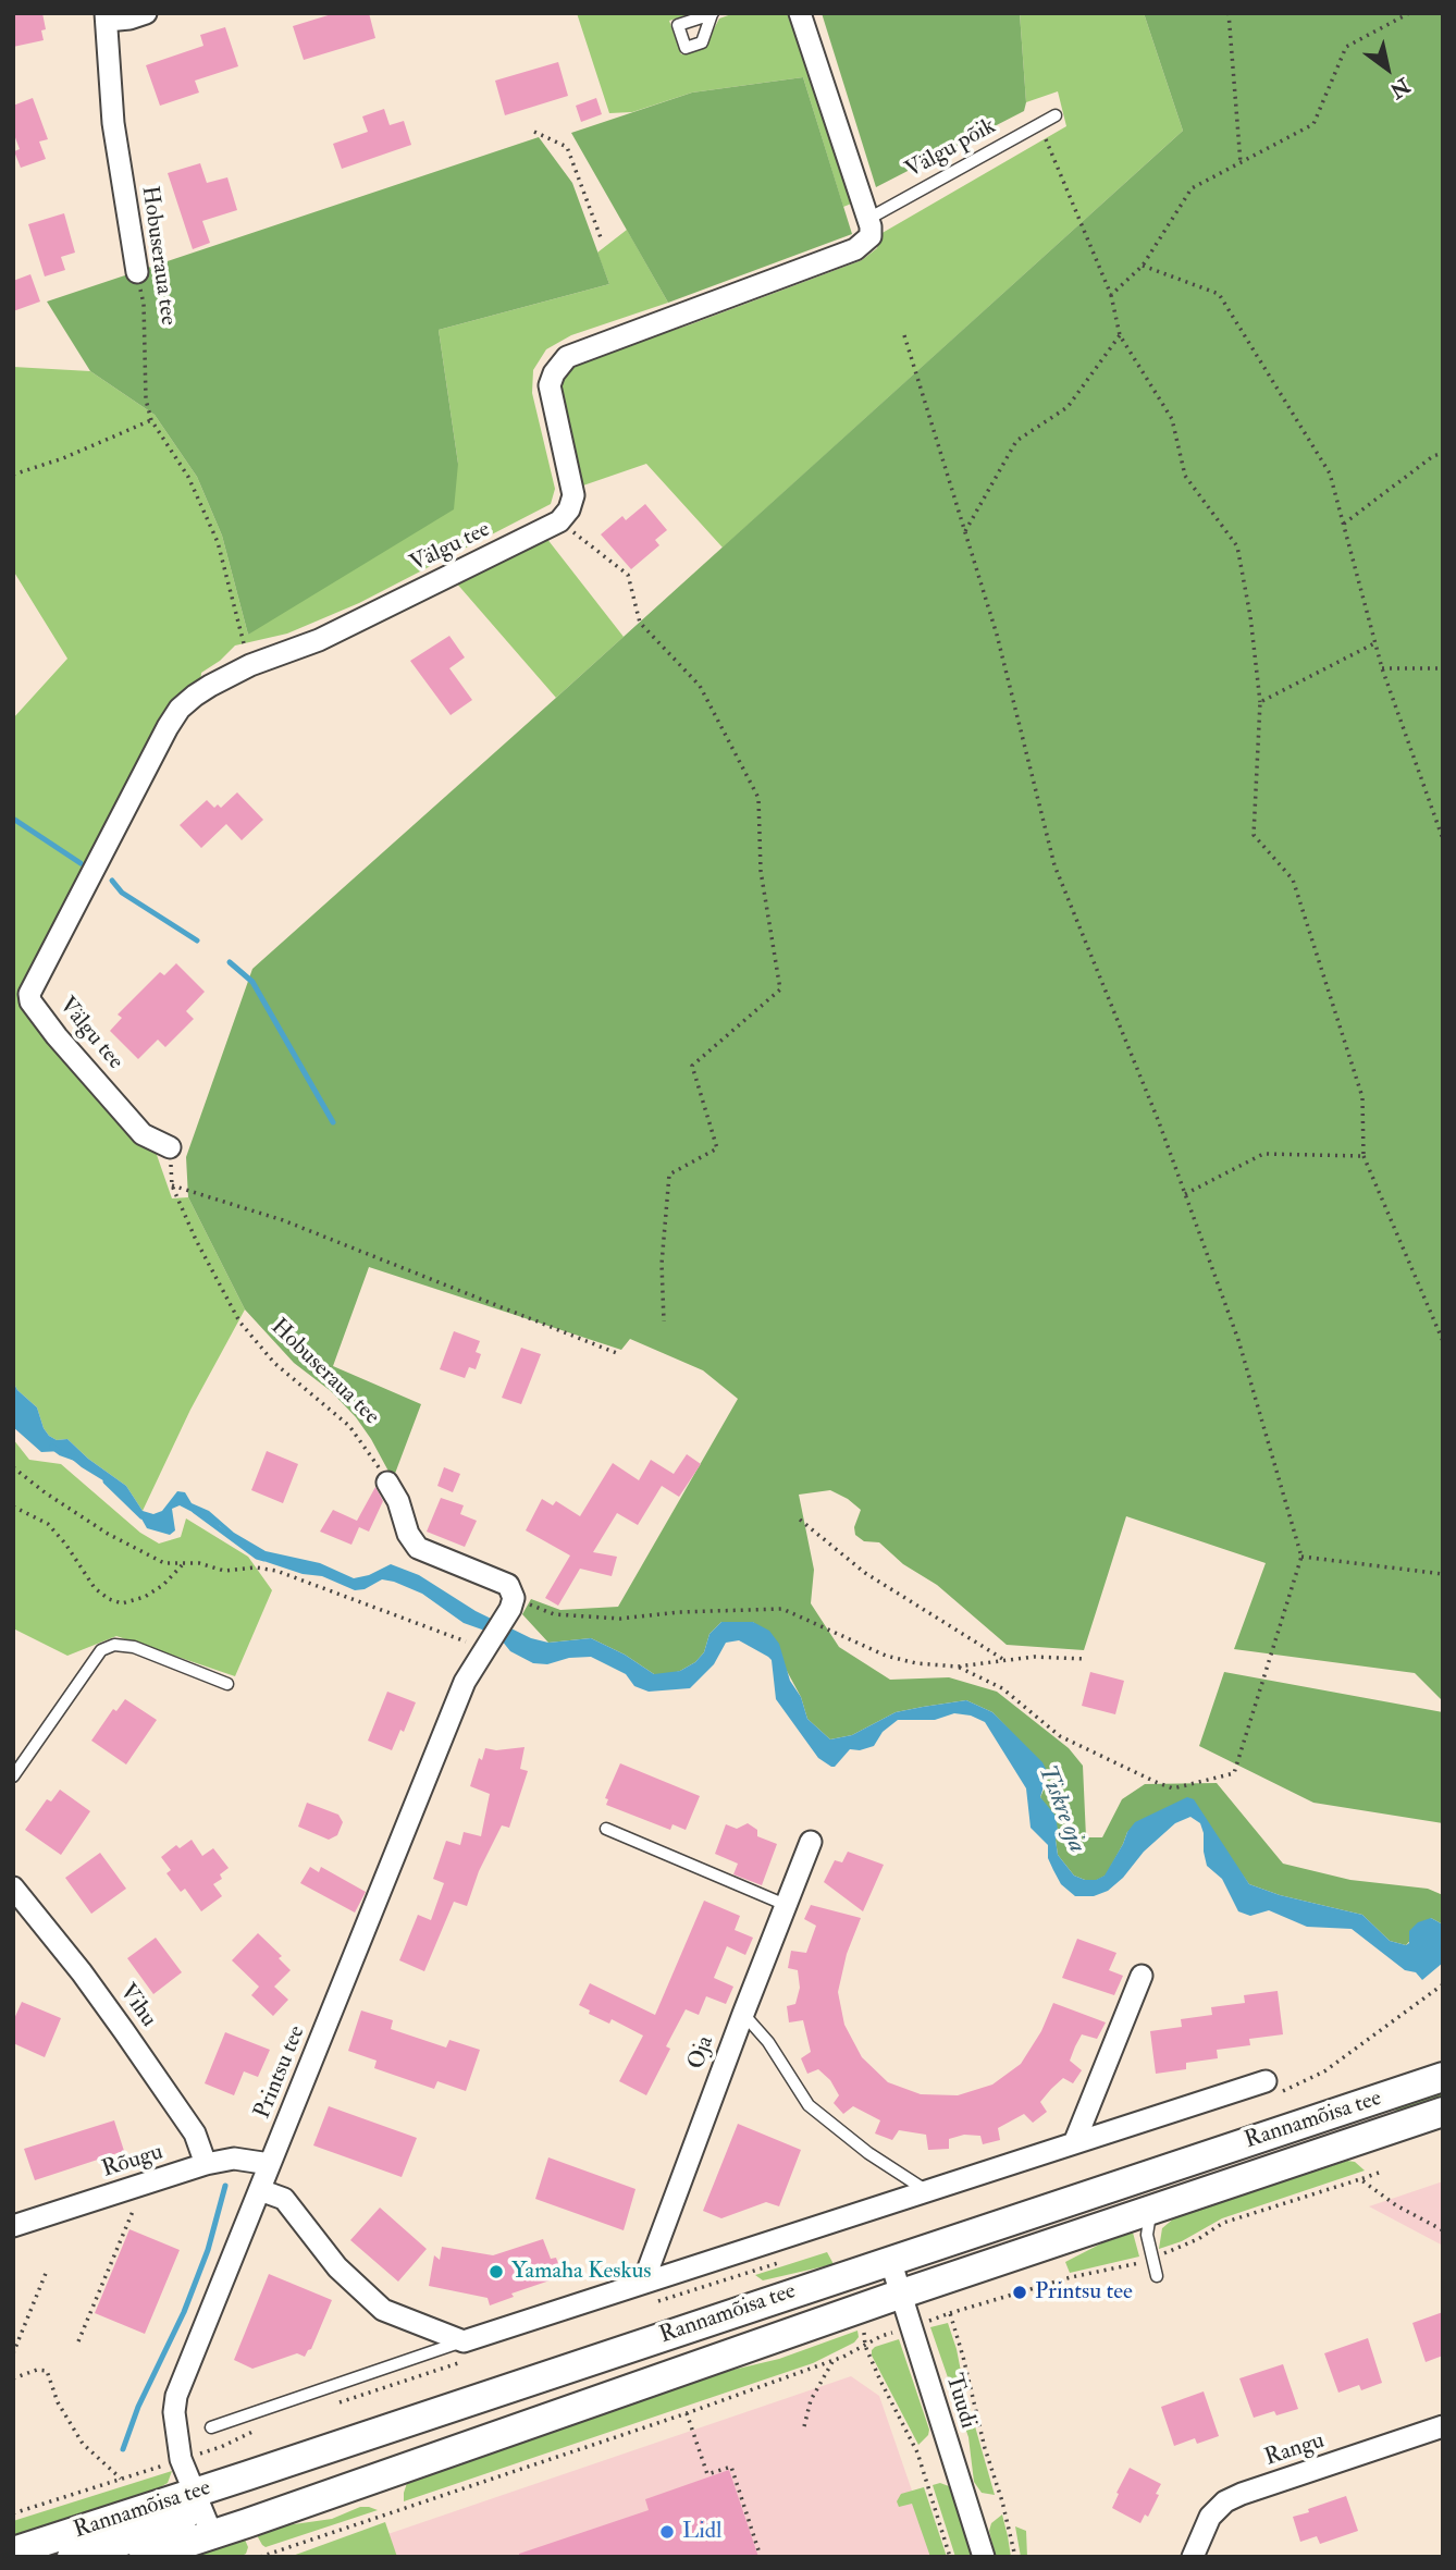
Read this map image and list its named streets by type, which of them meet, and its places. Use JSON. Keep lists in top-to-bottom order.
{
  "streets": {
    "main road": ["Rannamõisa tee"],
    "street": [
      "Hobuseraua tee",
      "Välgu tee",
      "Vihu",
      "Oja",
      "Printsu tee",
      "Rõugu",
      "Tuudi",
      "Rangu"
    ],
    "lane": ["Välgu põik"]
  },
  "crossings": [
    ["Hobuseraua tee", "Välgu tee"],
    ["Vihu", "Rõugu"],
    ["Printsu tee", "Rannamõisa tee"],
    ["Printsu tee", "Rõugu"],
    ["Rannamõisa tee", "Tuudi"]
  ],
  "water": ["Tiskre oja"],
  "places": ["Yamaha Keskus", "Printsu tee", "Lidl"],
  "north": "bottom right"
}
